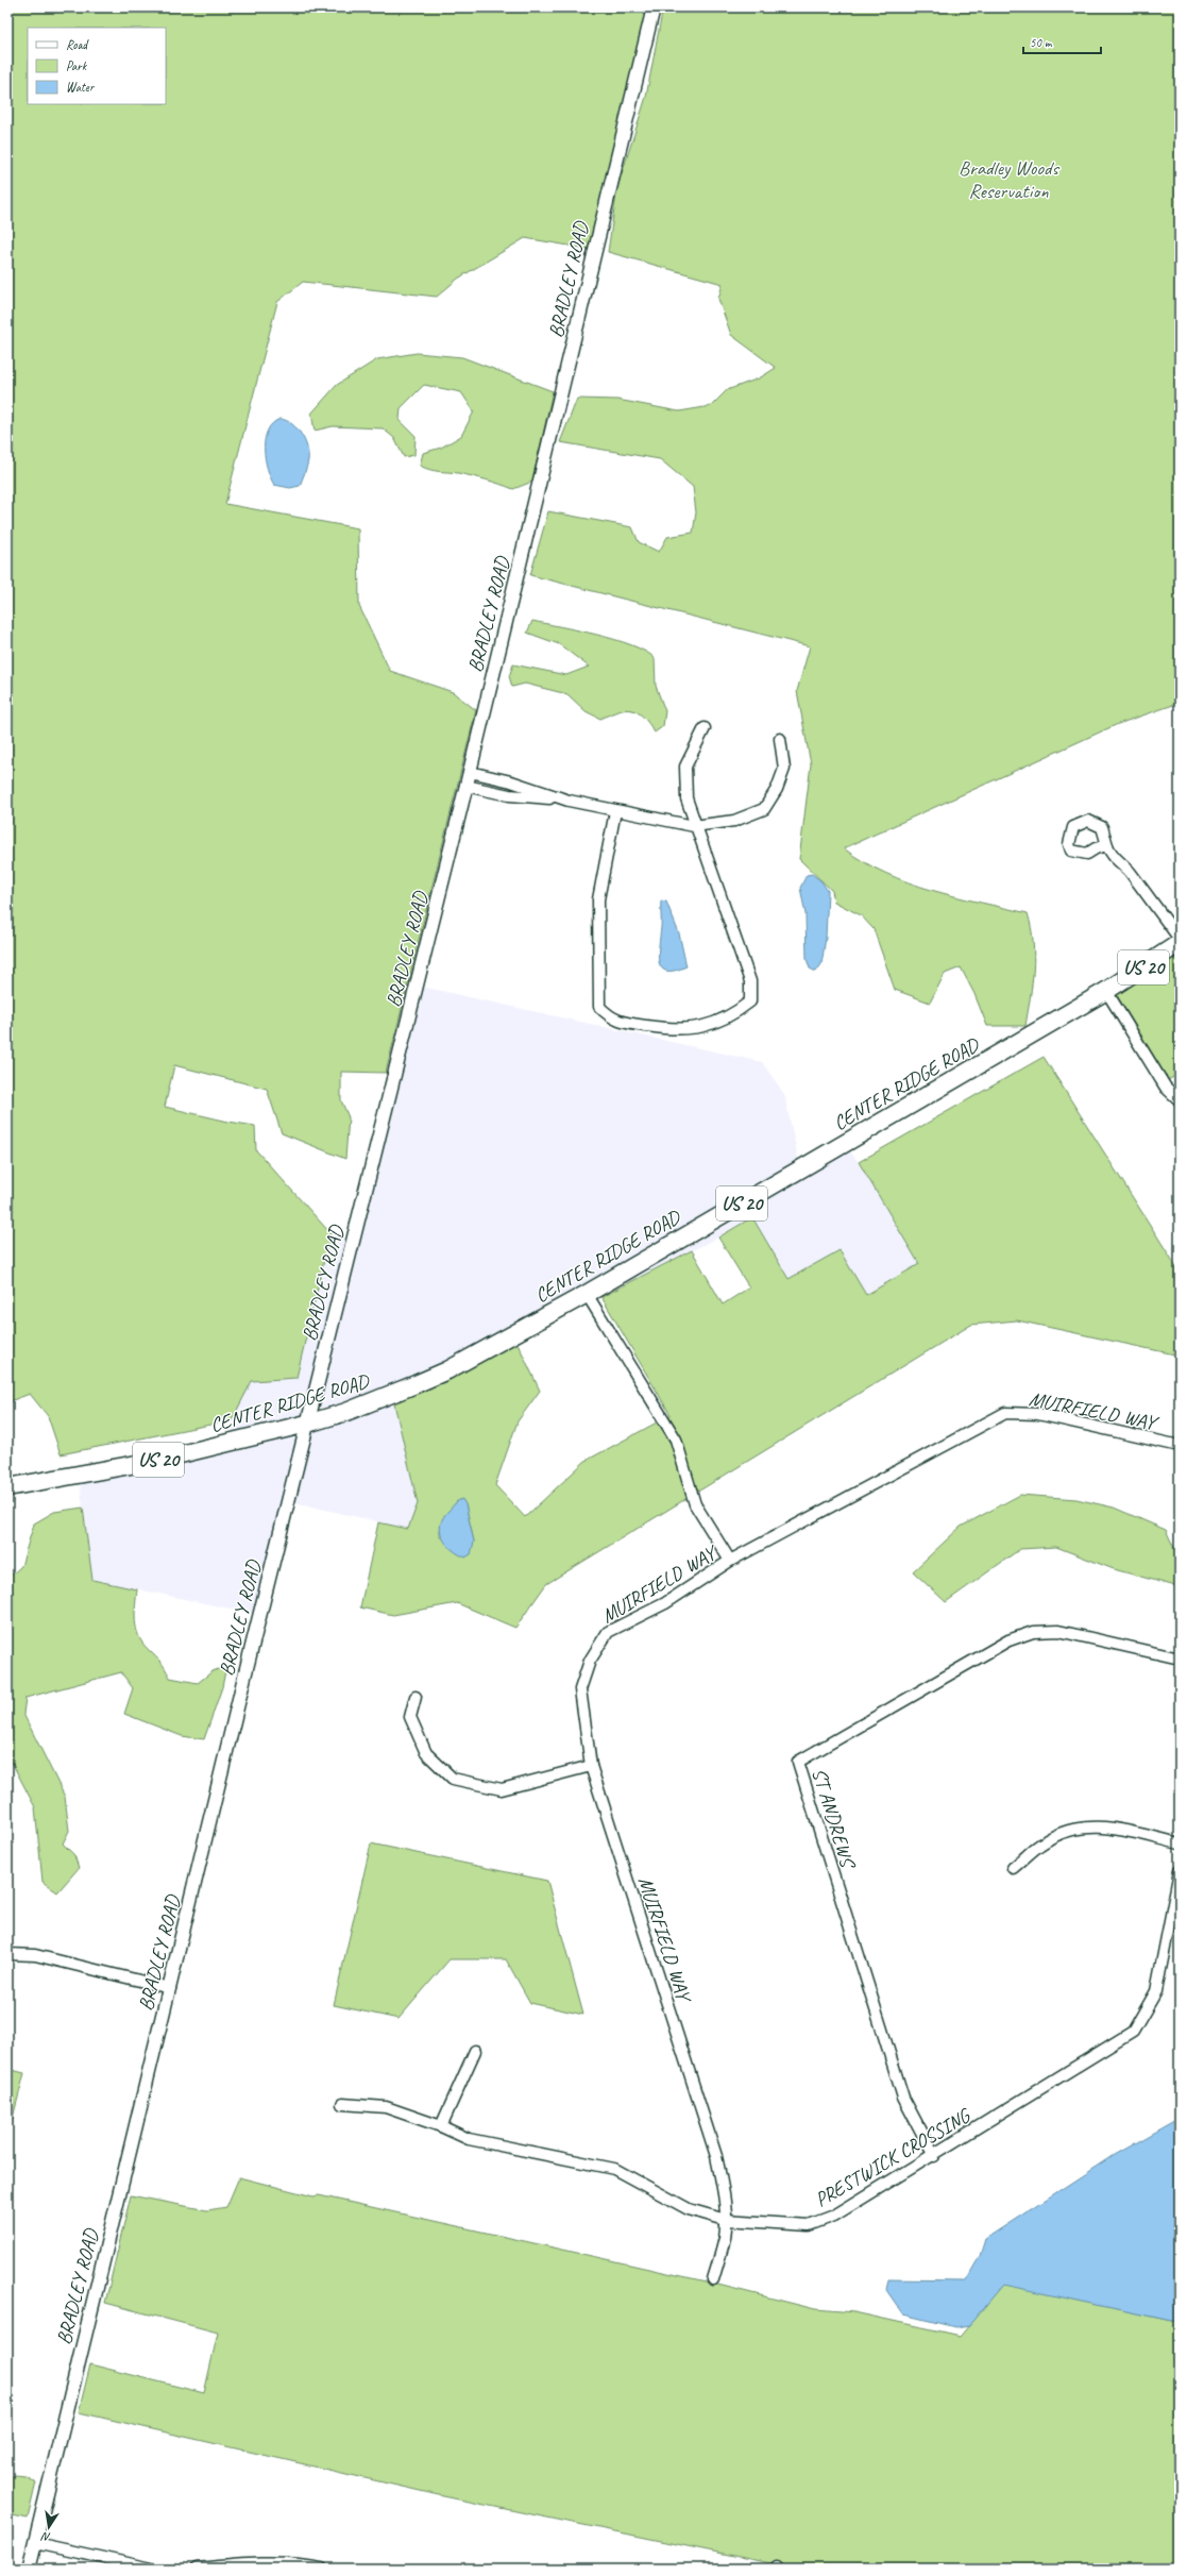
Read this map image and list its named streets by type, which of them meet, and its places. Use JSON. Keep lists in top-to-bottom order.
{
  "streets": {
    "main road": ["US 20", "CENTER RIDGE ROAD"],
    "street": [
      "BRADLEY ROAD",
      "MUIRFIELD WAY",
      "ST ANDREWS",
      "PRESTWICK CROSSING"
    ]
  },
  "crossings": [
    ["BRADLEY ROAD", "CENTER RIDGE ROAD"],
    ["MUIRFIELD WAY", "PRESTWICK CROSSING"],
    ["ST ANDREWS", "PRESTWICK CROSSING"]
  ],
  "parks": ["Bradley Woods Reservation"],
  "legend": ["Road", "Park", "Water"],
  "scale_bar": "50 m",
  "north": "bottom"
}
